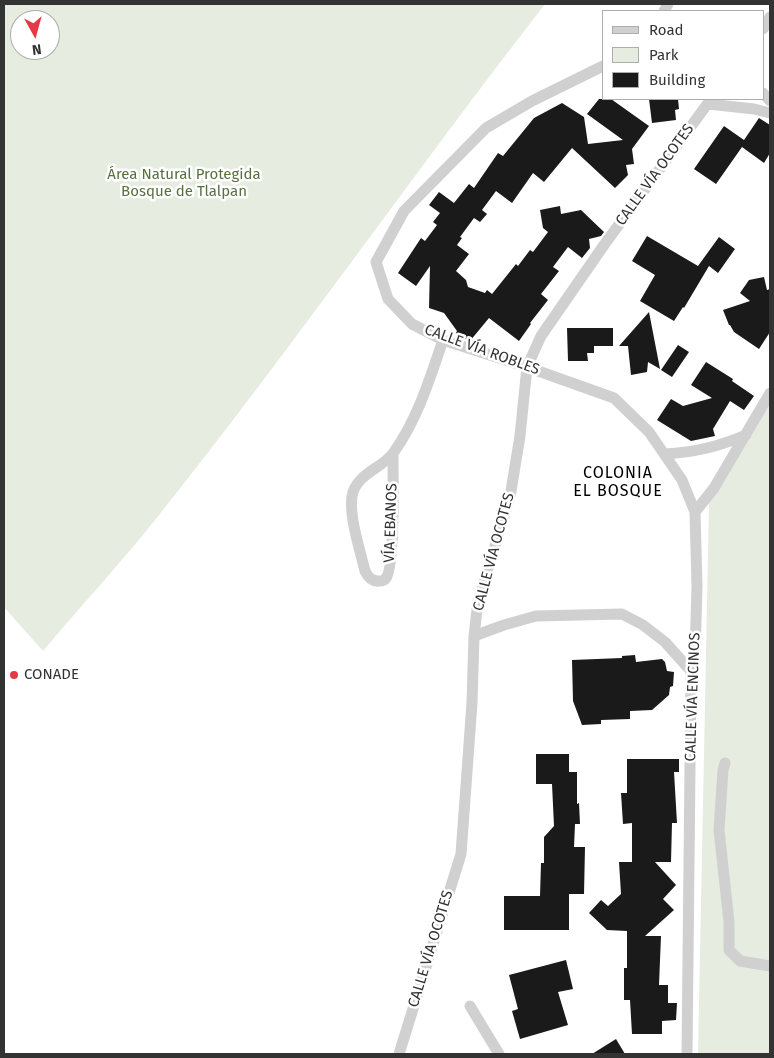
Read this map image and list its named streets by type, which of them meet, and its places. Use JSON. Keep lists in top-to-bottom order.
{
  "streets": {
    "street": [
      "CALLE VÍA OCOTES",
      "CALLE VÍA ROBLES",
      "VÍA EBANOS",
      "CALLE VÍA ENCINOS"
    ]
  },
  "crossings": [
    ["CALLE VÍA OCOTES", "CALLE VÍA ROBLES"],
    ["CALLE VÍA ROBLES", "VÍA EBANOS"],
    ["CALLE VÍA ROBLES", "CALLE VÍA ENCINOS"]
  ],
  "districts": ["COLONIA EL BOSQUE"],
  "parks": ["Área Natural Protegida Bosque de Tlalpan"],
  "places": ["CONADE"],
  "legend": ["Road", "Park", "Building"],
  "north": "bottom"
}
